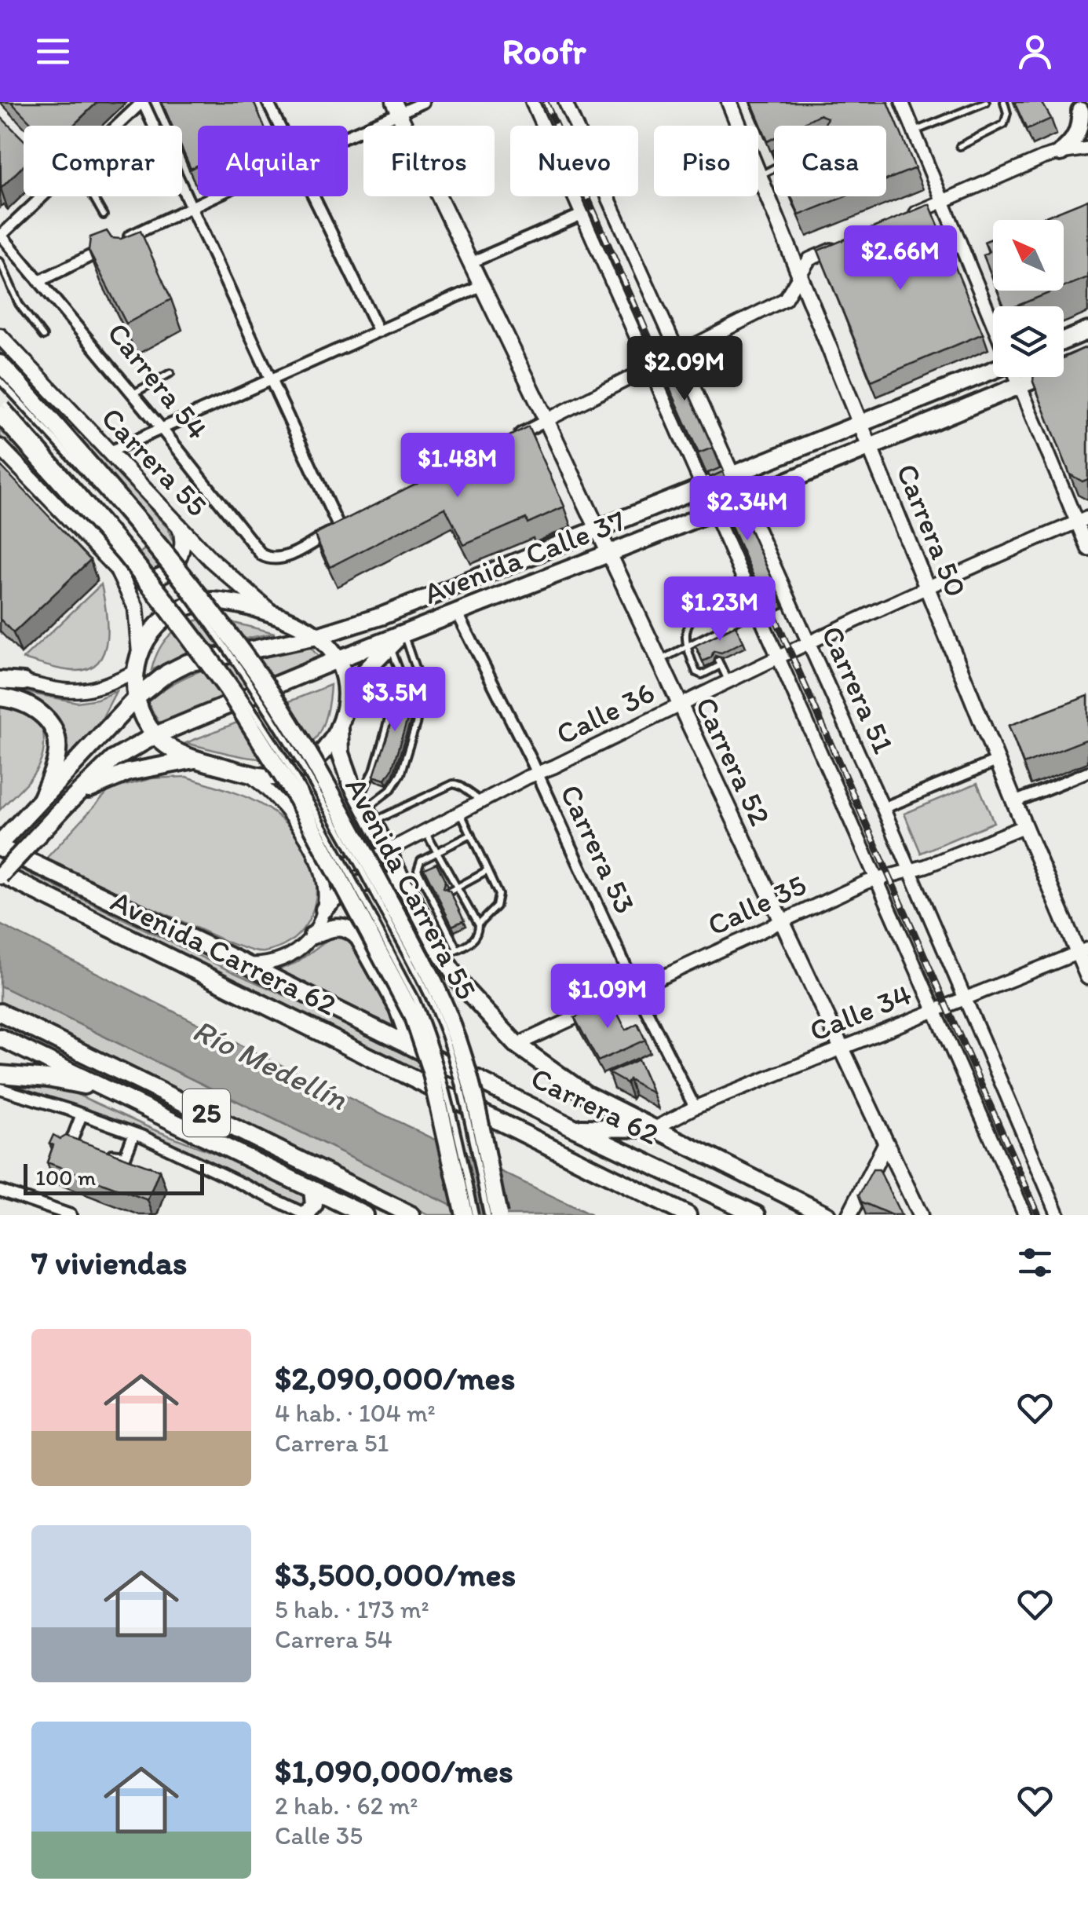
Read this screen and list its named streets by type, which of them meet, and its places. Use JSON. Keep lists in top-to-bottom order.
{
  "streets": {
    "main road": [
      "Carrera 55",
      "Carrera 50",
      "Avenida Calle 37",
      "Carrera 52",
      "Avenida Carrera 55",
      "Avenida Carrera 62",
      "Carrera 62",
      "25"
    ],
    "street": [
      "Carrera 54",
      "Carrera 51",
      "Calle 36",
      "Carrera 53",
      "Calle 35",
      "Calle 34"
    ]
  },
  "crossings": [
    ["Carrera 50", "Avenida Calle 37"],
    ["Carrera 50", "Calle 36"],
    ["Carrera 50", "Calle 35"],
    ["Carrera 50", "Calle 34"],
    ["Avenida Calle 37", "Carrera 51"],
    ["Avenida Calle 37", "Carrera 52"],
    ["Avenida Calle 37", "Carrera 53"],
    ["Avenida Calle 37", "Avenida Carrera 62"],
    ["Carrera 51", "Calle 36"],
    ["Carrera 51", "Calle 35"],
    ["Carrera 51", "Calle 34"],
    ["Calle 36", "Carrera 52"],
    ["Calle 36", "Carrera 53"],
    ["Carrera 52", "Calle 35"],
    ["Carrera 52", "Calle 34"],
    ["Carrera 53", "Calle 35"],
    ["Carrera 53", "Calle 34"],
    ["Avenida Carrera 62", "Carrera 62"]
  ],
  "water": ["Río Medellín"],
  "scale_bar": "100 m",
  "north": "top left",
  "page": {
    "header": "Roofr",
    "chip": [
      "Comprar",
      "Alquilar",
      "Filtros",
      "Nuevo",
      "Piso",
      "Casa"
    ],
    "price": [
      "$2.66M",
      "$2.09M",
      "$1.48M",
      "$2.34M",
      "$1.23M",
      "$3.5M",
      "$1.09M"
    ],
    "scale": "100 m",
    "heading": "7 viviendas",
    "list": [
      {
        "name": "$2,090,000/mes",
        "note": "4 hab. · 104 m² · Carrera 51"
      },
      {
        "name": "$3,500,000/mes",
        "note": "5 hab. · 173 m² · Carrera 54"
      },
      {
        "name": "$1,090,000/mes",
        "note": "2 hab. · 62 m² · Calle 35"
      }
    ]
  }
}
